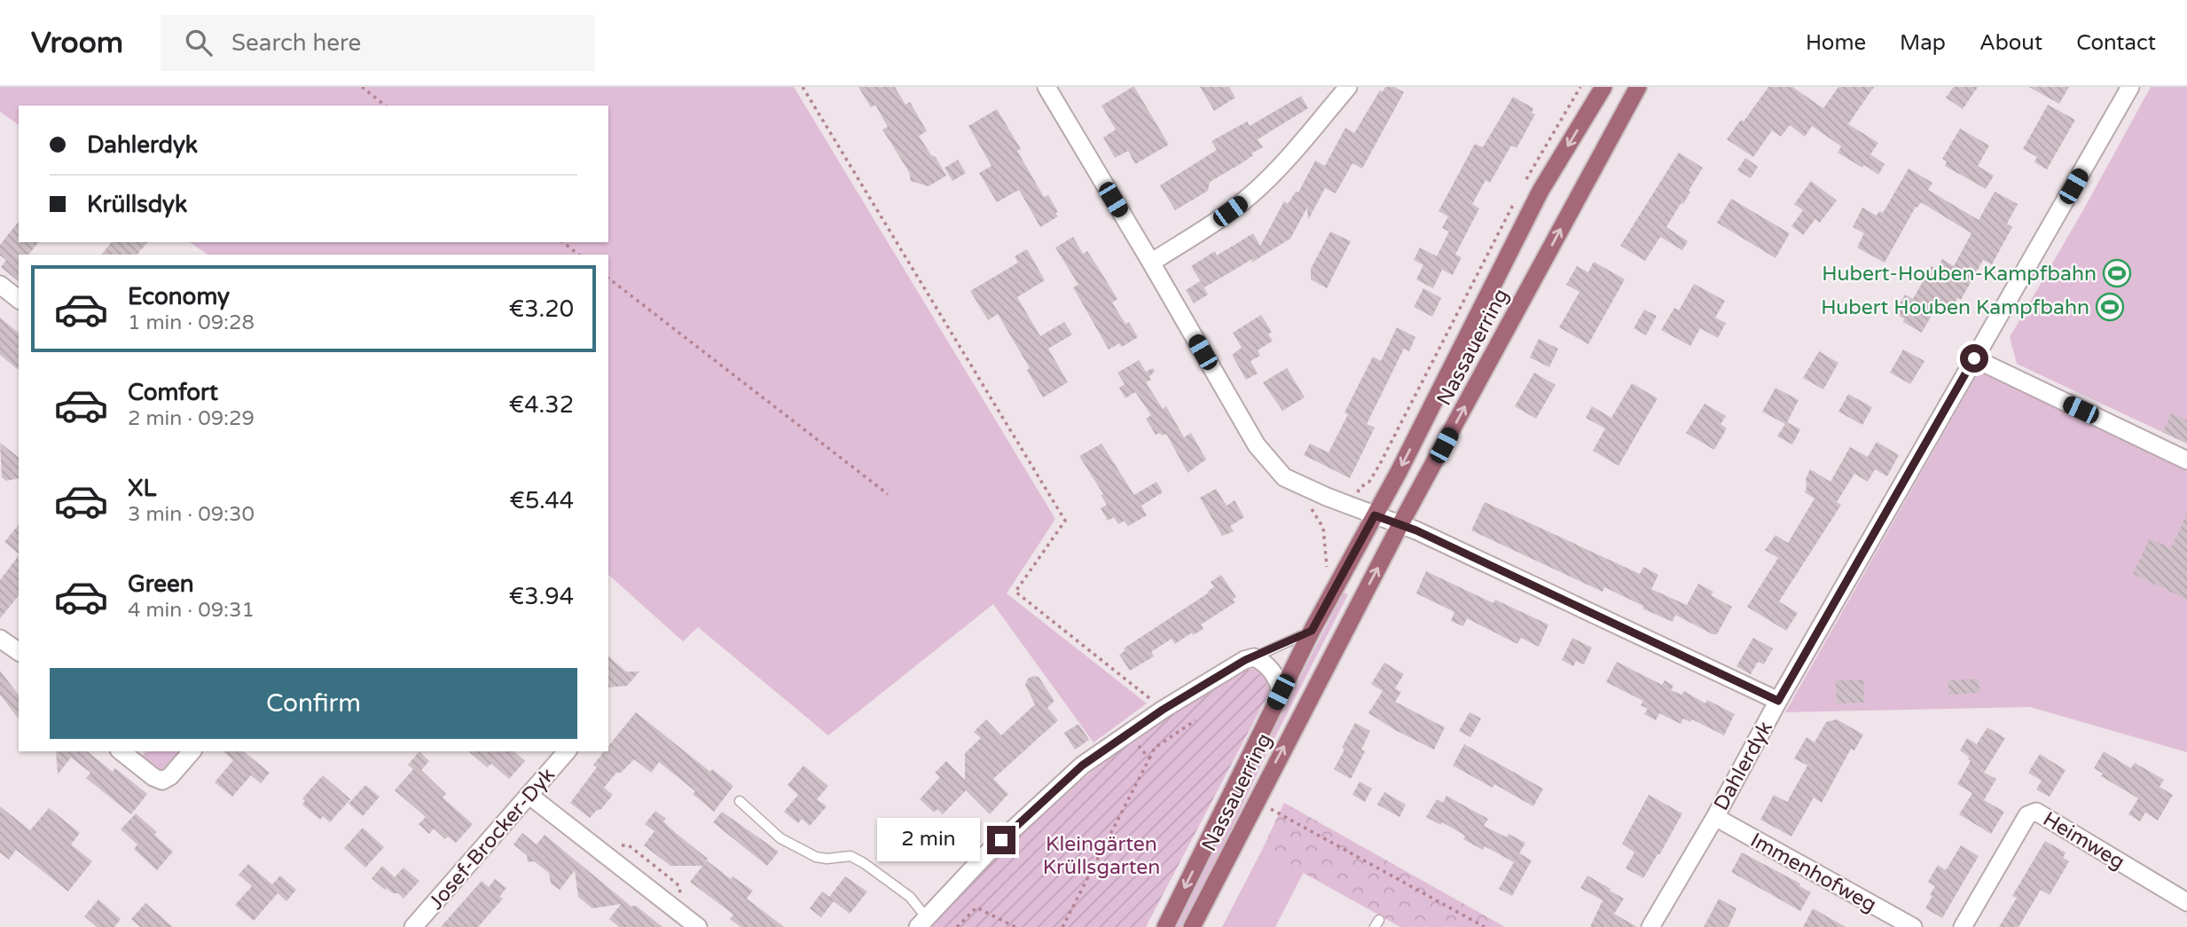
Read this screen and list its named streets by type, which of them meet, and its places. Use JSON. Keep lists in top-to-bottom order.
{
  "streets": {
    "main road": ["Nassauerring"],
    "street": [
      "Dahlerdyk",
      "Josef-Brocker-Dyk",
      "Heimweg",
      "Immenhofweg"
    ]
  },
  "crossings": [
    ["Dahlerdyk", "Immenhofweg"]
  ],
  "parks": ["Kleingärten Krüllsgarten"],
  "places": {
    "sports": ["Hubert-Houben-Kampfbahn", "Hubert Houben Kampfbahn"]
  },
  "page": {
    "header": "Vroom",
    "search": "Search here",
    "nav": [
      "Home",
      "Map",
      "About",
      "Contact"
    ],
    "banner": ["Dahlerdyk", "Krüllsdyk"],
    "list": [
      {
        "name": "Economy",
        "note": "1 min · 09:28",
        "value": "€3.20"
      },
      {
        "name": "Comfort",
        "note": "2 min · 09:29",
        "value": "€4.32"
      },
      {
        "name": "XL",
        "note": "3 min · 09:30",
        "value": "€5.44"
      },
      {
        "name": "Green",
        "note": "4 min · 09:31",
        "value": "€3.94"
      }
    ],
    "buttons": "Confirm",
    "bubble": "2 min"
  }
}
